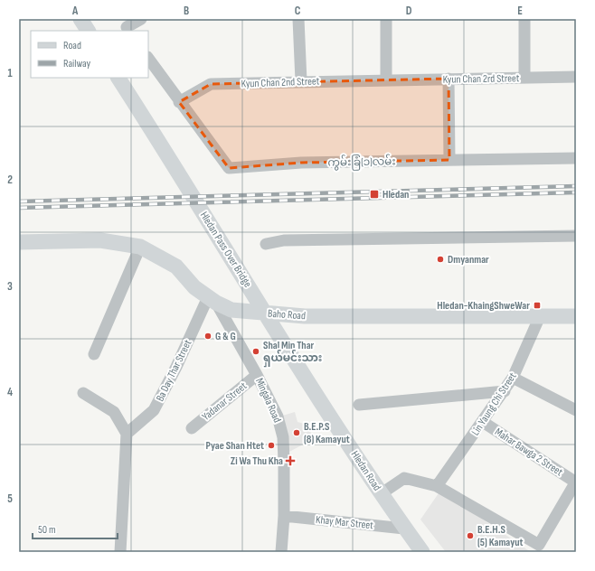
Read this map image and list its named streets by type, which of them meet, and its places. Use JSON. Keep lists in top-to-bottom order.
{
  "streets": {
    "main road": ["Hledan Pass Over Bridge", "Baho Road", "Hledan Road"],
    "street": [
      "Kyun Chan 2rd Street",
      "Kyun Chan 2nd Street",
      "ကွမ်းခြံ(၁)လမ်း",
      "Ba Day Thar Street",
      "Mingala Road",
      "Yadanar Street",
      "Lin Yaung Chi Street",
      "Mahar Bawga 2 Street",
      "Khay Mar Street"
    ]
  },
  "crossings": [
    ["Kyun Chan 2rd Street", "Kyun Chan 2nd Street"],
    ["Kyun Chan 2nd Street", "ကွမ်းခြံ(၁)လမ်း"],
    ["Hledan Pass Over Bridge", "Hledan Road"],
    ["Baho Road", "Ba Day Thar Street"],
    ["Baho Road", "Mingala Road"],
    ["Baho Road", "Lin Yaung Chi Street"],
    ["Ba Day Thar Street", "Mingala Road"],
    ["Mingala Road", "Yadanar Street"],
    ["Mingala Road", "Khay Mar Street"],
    ["Lin Yaung Chi Street", "Mahar Bawga 2 Street"],
    ["Hledan Road", "Khay Mar Street"]
  ],
  "places": {
    "transit": ["Hledan", "Hledan-KhaingShweWar"],
    "other": [
      "Dmyanmar",
      "G & G",
      "Shal Min Thar ရှယ်မင်းသား",
      "B.E.P.S (8) Kamayut",
      "Pyae Shan Htet",
      "B.E.H.S (5) Kamayut"
    ],
    "health": ["Zi Wa Thu Kha"]
  },
  "legend": ["Road", "Railway"],
  "scale_bar": "50 m",
  "grid": {
    "columns": [
      "A",
      "B",
      "C",
      "D",
      "E"
    ],
    "rows": [
      "1",
      "2",
      "3",
      "4",
      "5"
    ]
  }
}
